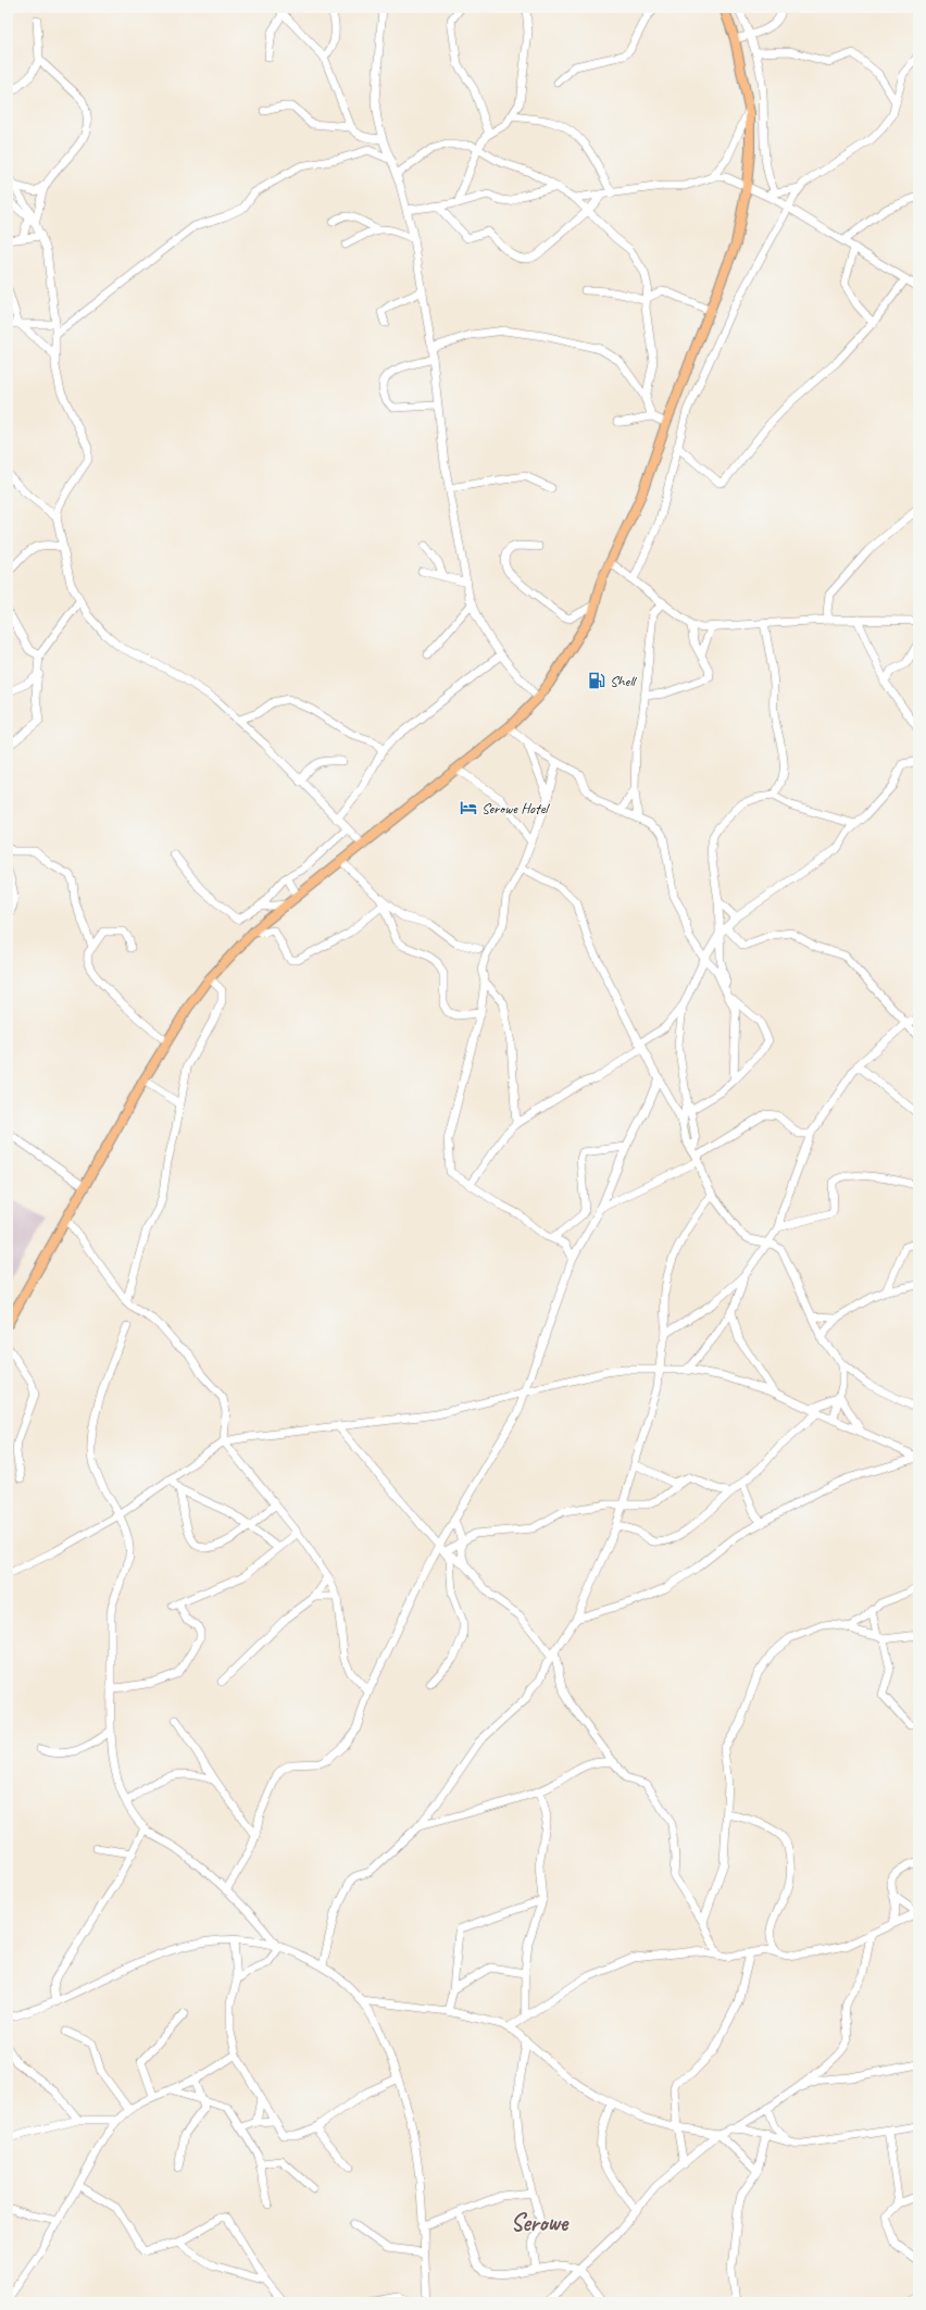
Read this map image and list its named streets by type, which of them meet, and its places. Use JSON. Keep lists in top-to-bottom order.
{
  "districts": ["Serowe"],
  "places": {
    "fuel station": ["Shell"],
    "hotel": ["Serowe Hotel"]
  }
}
